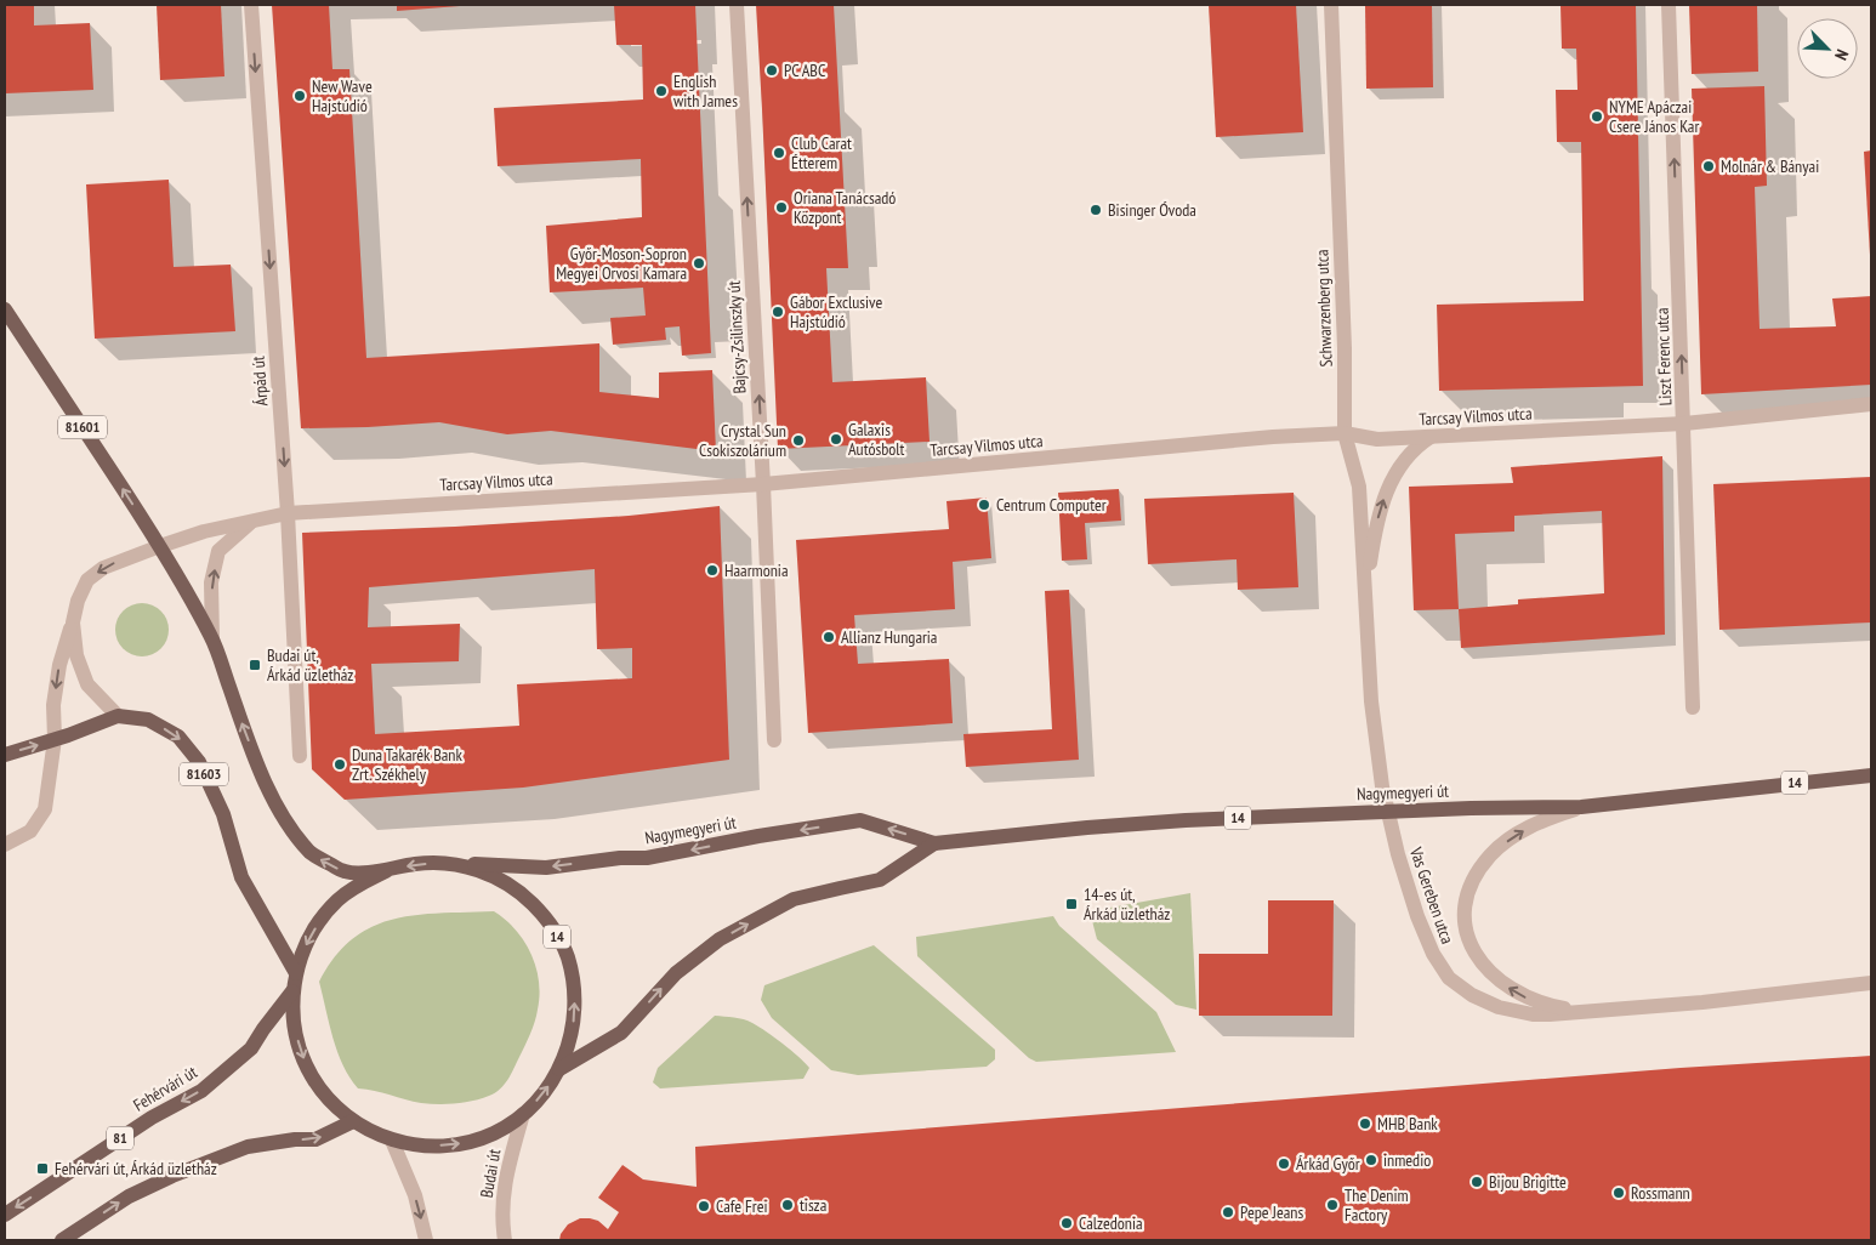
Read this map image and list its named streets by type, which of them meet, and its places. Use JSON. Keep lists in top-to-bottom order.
{
  "streets": {
    "main road": [
      "81601",
      "81603",
      "14",
      "Nagymegyeri út",
      "Fehérvári út",
      "81"
    ],
    "street": [
      "Schwarzenberg utca",
      "Bajcsy-Zsilinszky út",
      "Liszt Ferenc utca",
      "Árpád út",
      "Tarcsay Vilmos utca",
      "Vas Gereben utca",
      "Budai út"
    ]
  },
  "crossings": [
    ["Schwarzenberg utca", "Tarcsay Vilmos utca"],
    ["Schwarzenberg utca", "Nagymegyeri út"],
    ["Schwarzenberg utca", "Vas Gereben utca"],
    ["Bajcsy-Zsilinszky út", "Tarcsay Vilmos utca"],
    ["Liszt Ferenc utca", "Tarcsay Vilmos utca"],
    ["Árpád út", "Tarcsay Vilmos utca"],
    ["Tarcsay Vilmos utca", "81601"],
    ["Tarcsay Vilmos utca", "81603"],
    ["81601", "14"],
    ["81603", "14"],
    ["14", "Nagymegyeri út"],
    ["14", "Fehérvári út"],
    ["14", "Budai út"],
    ["Nagymegyeri út", "Vas Gereben utca"]
  ],
  "one_way": ["Bajcsy-Zsilinszky út", "Liszt Ferenc utca", "Árpád út"],
  "places": {
    "other": [
      "PC ABC",
      "English with James",
      "New Wave Hajstúdió",
      "NYME Apáczai Csere János Kar",
      "Club Carat Étterem",
      "Molnár & Bányai",
      "Oriana Tanácsadó Központ",
      "Bisinger Óvoda",
      "Győr-Moson-Sopron Megyei Orvosi Kamara",
      "Gábor Exclusive Hajstúdió",
      "Galaxis Autósbolt",
      "Crystal Sun Csokiszolárium",
      "Centrum Computer",
      "Haarmonia",
      "Allianz Hungaria",
      "Duna Takarék Bank Zrt. Székhely",
      "MHB Bank",
      "inmedio",
      "Árkád Győr",
      "Bijou Brigitte",
      "Rossmann",
      "tisza",
      "The Denim Factory",
      "Cafe Frei",
      "Pepe Jeans",
      "Calzedonia"
    ],
    "transit": ["Budai út, Árkád üzletház", "14-es út, Árkád üzletház", "Fehérvári út, Árkád üzletház"]
  },
  "north": "bottom right"
}
